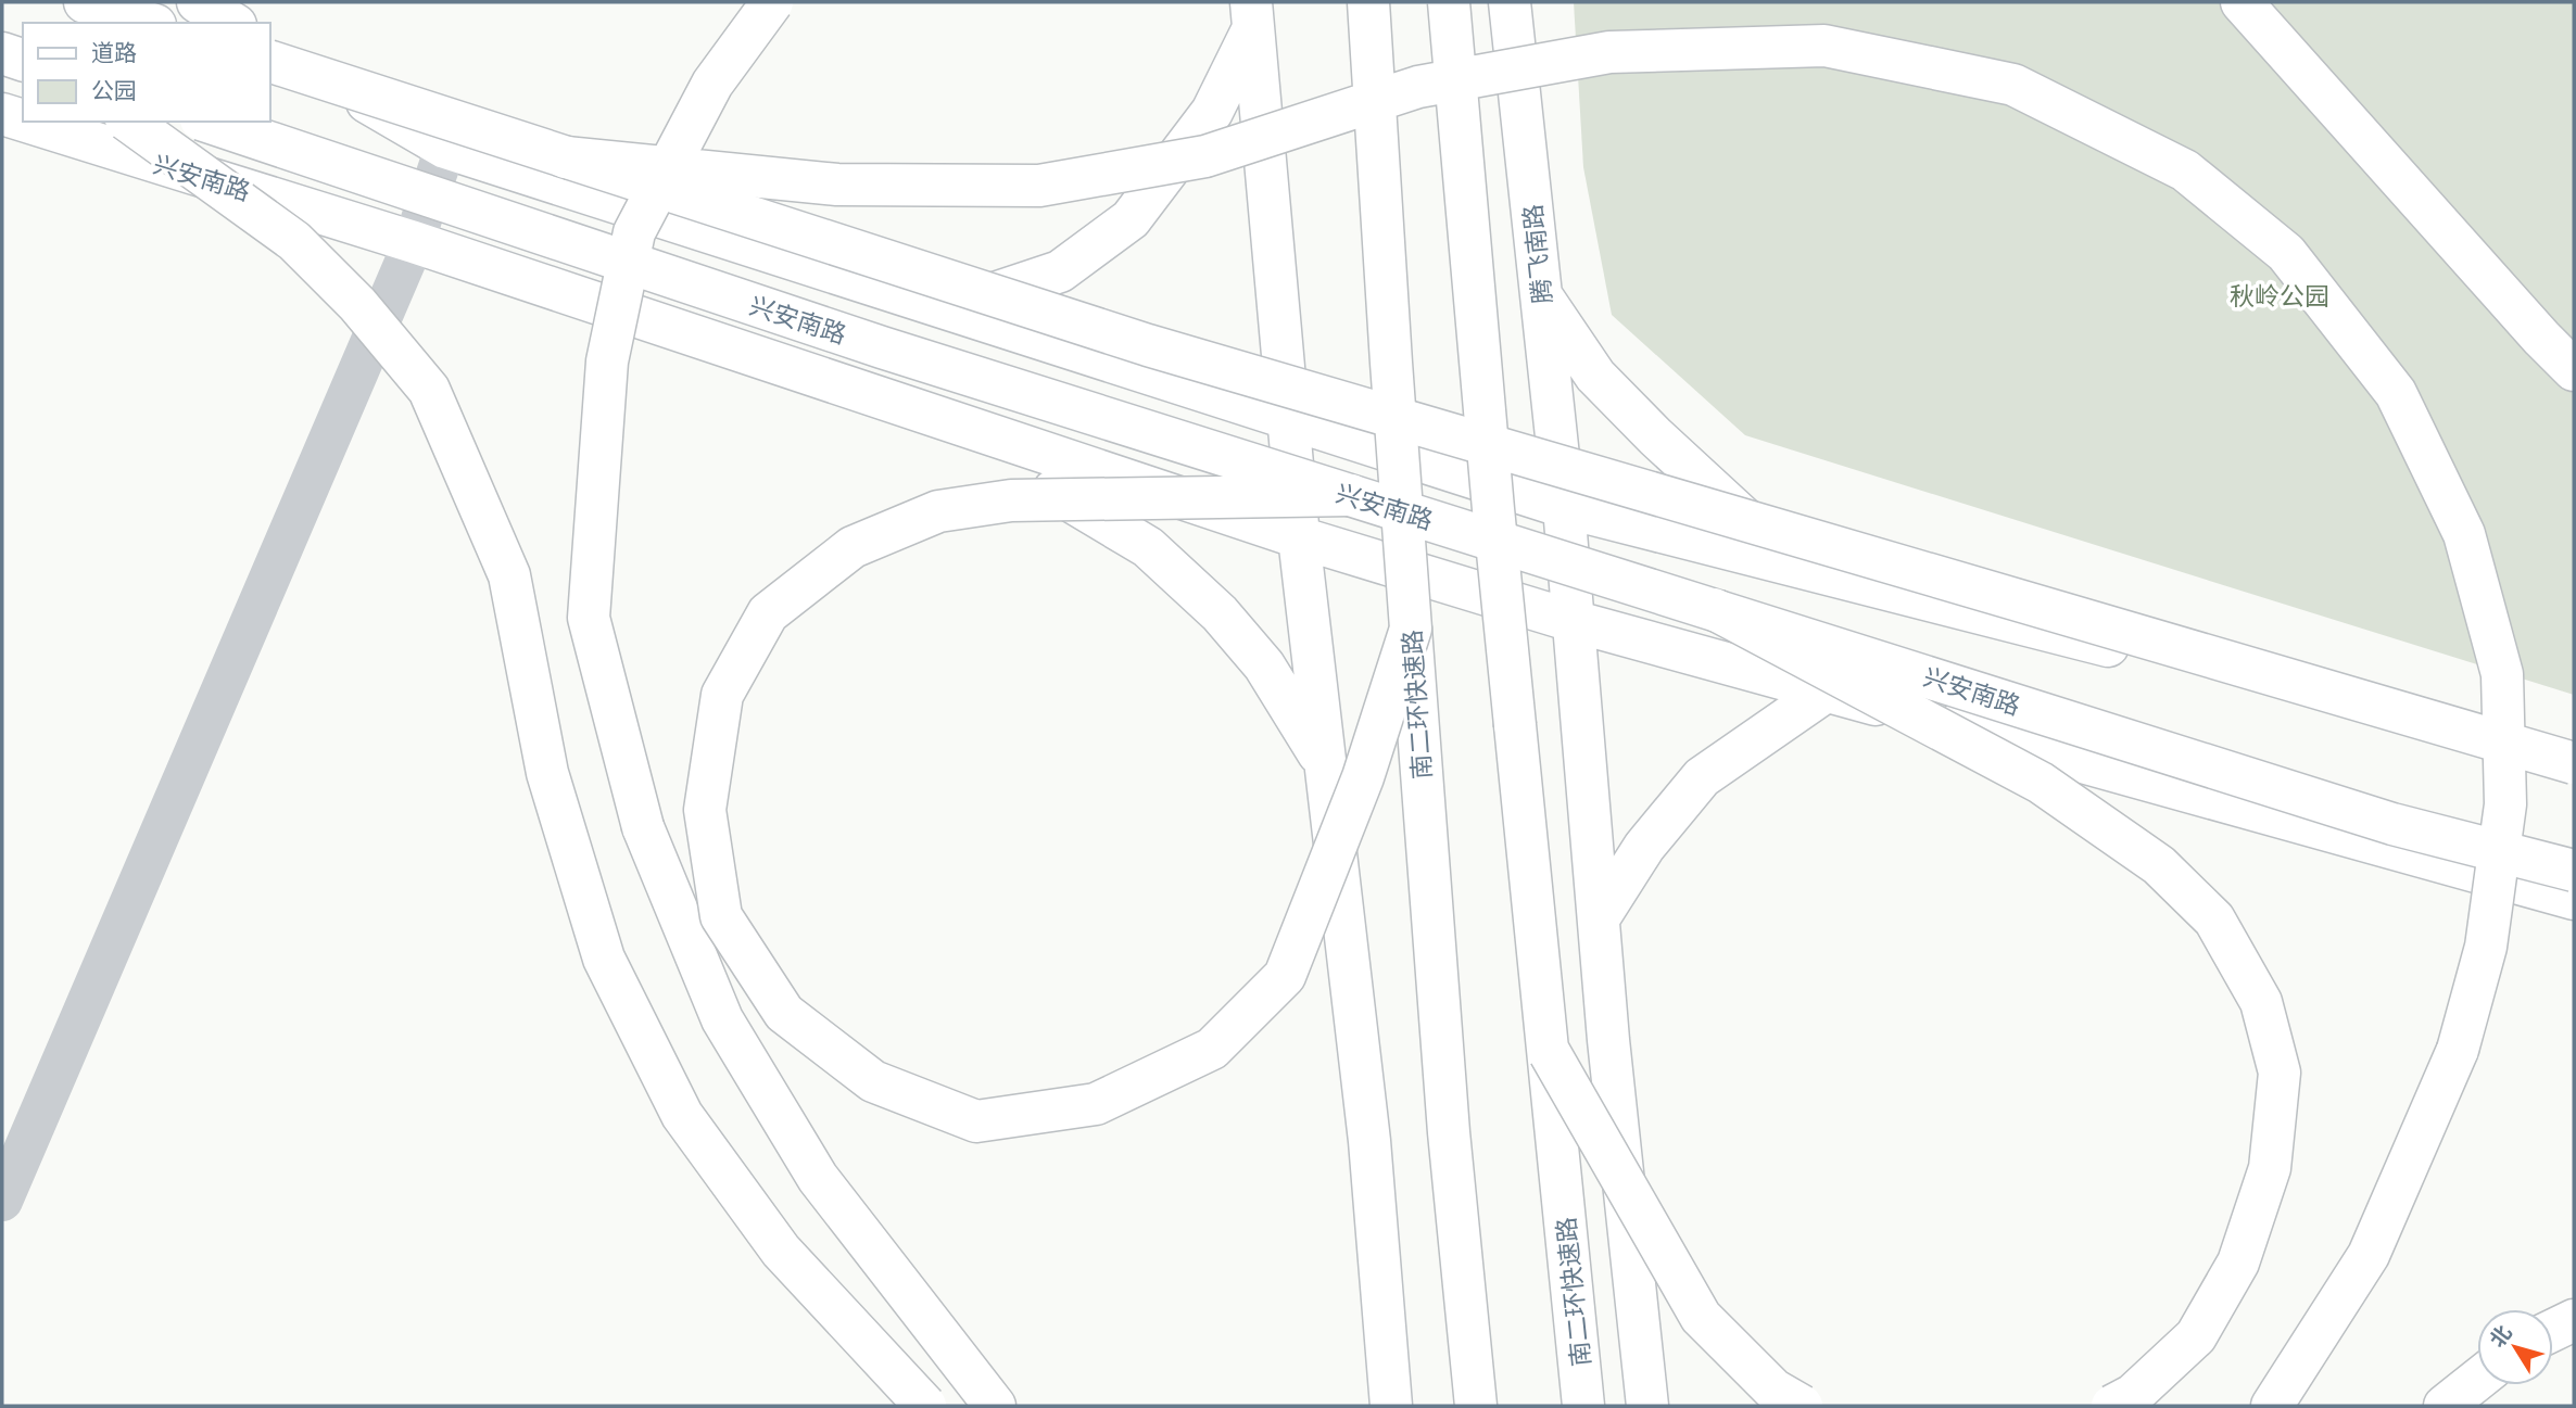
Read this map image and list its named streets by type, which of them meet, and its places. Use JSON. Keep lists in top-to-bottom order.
{
  "streets": {
    "main road": ["兴安南路", "腾飞南路", "南二环快速路"]
  },
  "crossings": [
    ["兴安南路", "腾飞南路"]
  ],
  "parks": ["秋岭公园"],
  "legend": ["道路", "公园"],
  "north": "top left"
}
